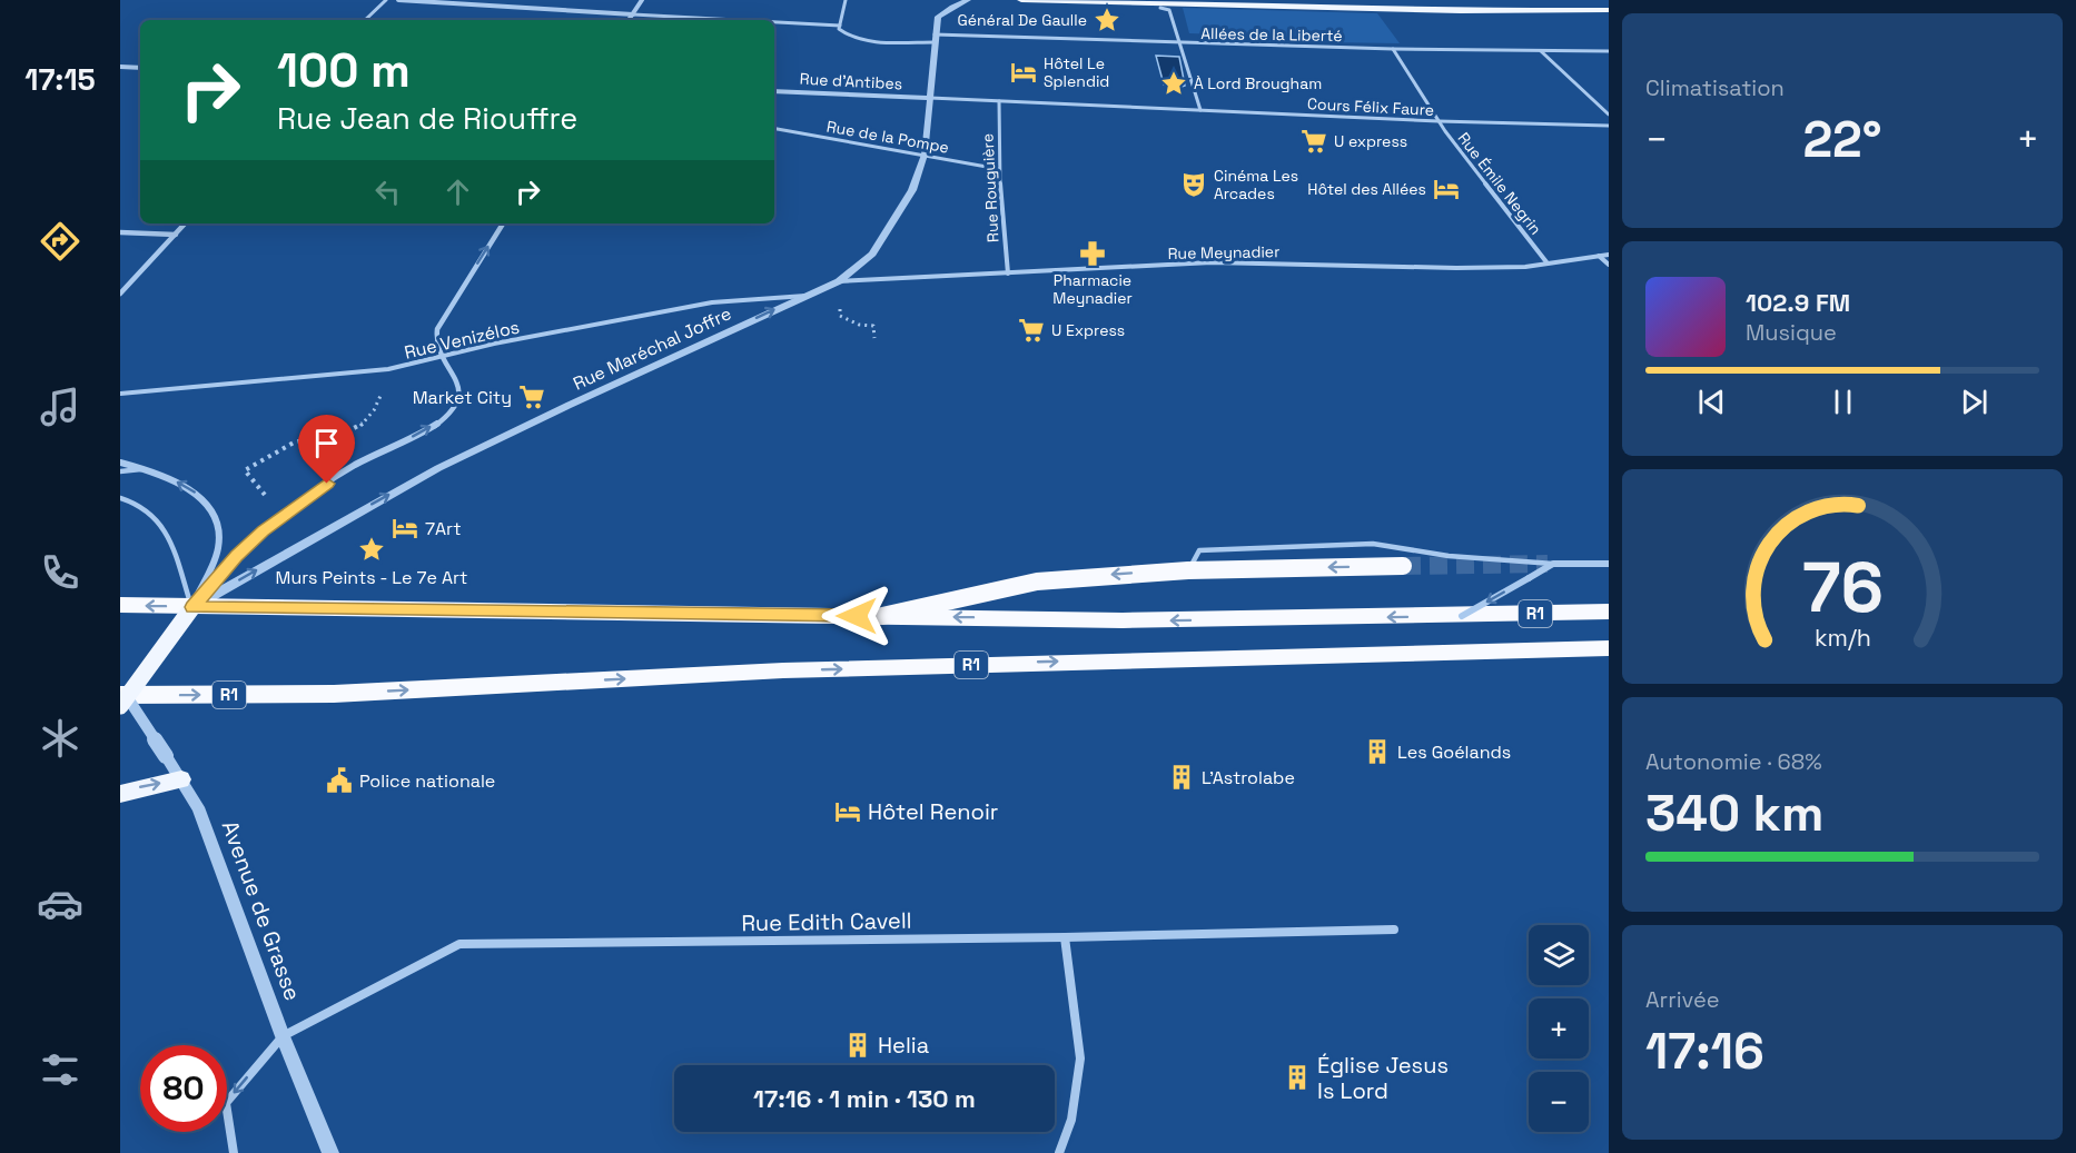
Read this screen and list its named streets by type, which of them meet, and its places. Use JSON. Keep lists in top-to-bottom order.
{
  "streets": {
    "highway": ["R1"],
    "street": [
      "Allées de la Liberté",
      "Rue d'Antibes",
      "Cours Félix Faure",
      "Rue de la Pompe",
      "Rue Émile Negrin",
      "Rue Rouguière",
      "Rue Meynadier",
      "Rue Venizélos",
      "Rue Maréchal Joffre",
      "Avenue de Grasse",
      "Rue Edith Cavell"
    ]
  },
  "crossings": [
    ["Allées de la Liberté", "Rue Émile Negrin"],
    ["Allées de la Liberté", "Rue Maréchal Joffre"],
    ["Rue d'Antibes", "Cours Félix Faure"],
    ["Rue d'Antibes", "Rue Maréchal Joffre"],
    ["Cours Félix Faure", "Rue Émile Negrin"],
    ["Cours Félix Faure", "Rue Rouguière"],
    ["Cours Félix Faure", "Rue Maréchal Joffre"],
    ["Rue de la Pompe", "Rue Rouguière"],
    ["Rue de la Pompe", "Rue Maréchal Joffre"],
    ["Rue Émile Negrin", "Rue Meynadier"],
    ["Rue Rouguière", "Rue Meynadier"],
    ["Rue Meynadier", "Rue Maréchal Joffre"],
    ["Rue Venizélos", "Rue Maréchal Joffre"],
    ["Rue Maréchal Joffre", "R1"],
    ["R1", "Avenue de Grasse"],
    ["Avenue de Grasse", "Rue Edith Cavell"]
  ],
  "one_way": ["Rue Maréchal Joffre"],
  "places": {
    "place": ["Général De Gaulle", "À Lord Brougham", "Murs Peints - Le 7e Art"],
    "hotel": [
      "Hôtel Le Splendid",
      "Hôtel des Allées",
      "7Art",
      "Hôtel Renoir"
    ],
    "supermarket": ["U express", "U Express", "Market City"],
    "theatre": ["Cinéma Les Arcades"],
    "pharmacy": ["Pharmacie Meynadier"],
    "building": [
      "Les Goélands",
      "L'Astrolabe",
      "Helia",
      "Église Jesus Is Lord"
    ],
    "public building": ["Police nationale"]
  },
  "page": {
    "tabs": "17:15",
    "tile": [
      "Climatisation",
      ["Autonomie · 68%", "340 km"],
      ["Arrivée", "17:16"]
    ],
    "turn": ["100 m", "Rue Jean de Riouffre"],
    "heat": ["−", "22°", "+"],
    "song": ["102.9 FM", "Musique"],
    "map_buttons": ["+", "−"],
    "limit": "80",
    "trip": "17:16 · 1 min · 130 m",
    "gauge": ["76", "km/h"]
  }
}
